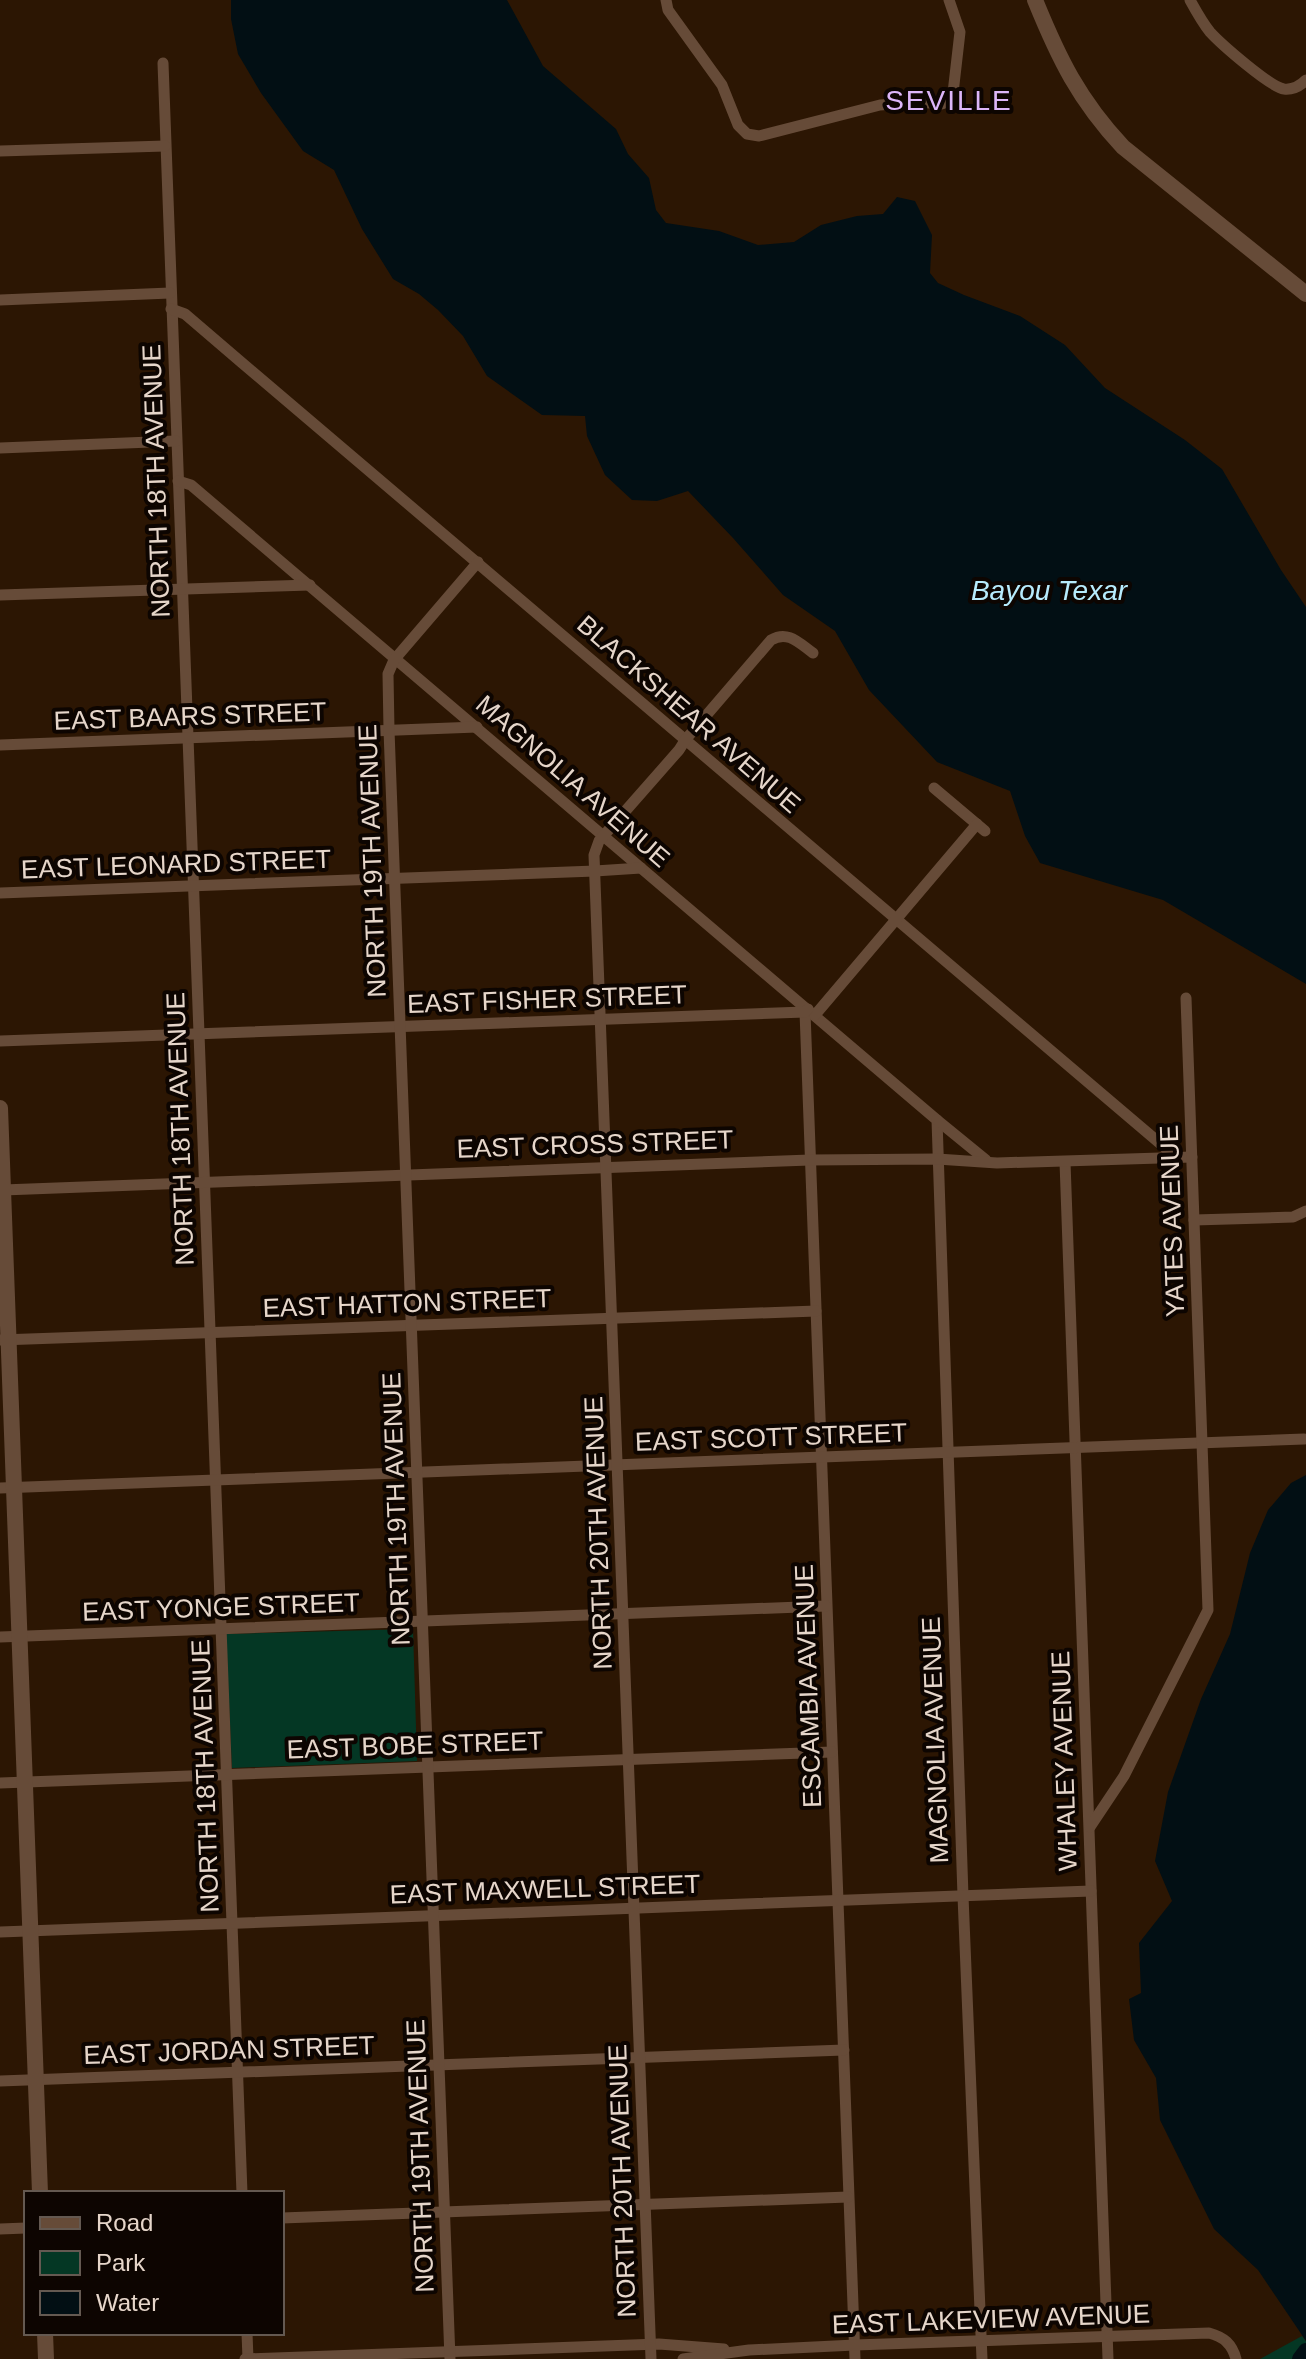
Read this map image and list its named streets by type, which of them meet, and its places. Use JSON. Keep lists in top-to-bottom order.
{
  "streets": {
    "street": [
      "NORTH 18TH AVENUE",
      "BLACKSHEAR AVENUE",
      "EAST BAARS STREET",
      "MAGNOLIA AVENUE",
      "NORTH 19TH AVENUE",
      "EAST LEONARD STREET",
      "EAST FISHER STREET",
      "EAST CROSS STREET",
      "YATES AVENUE",
      "EAST HATTON STREET",
      "EAST SCOTT STREET",
      "NORTH 20TH AVENUE",
      "EAST YONGE STREET",
      "ESCAMBIA AVENUE",
      "EAST BOBE STREET",
      "WHALEY AVENUE",
      "EAST MAXWELL STREET",
      "EAST JORDAN STREET",
      "EAST LAKEVIEW AVENUE"
    ]
  },
  "crossings": [
    ["NORTH 18TH AVENUE", "BLACKSHEAR AVENUE"],
    ["NORTH 18TH AVENUE", "EAST BAARS STREET"],
    ["NORTH 18TH AVENUE", "MAGNOLIA AVENUE"],
    ["NORTH 18TH AVENUE", "EAST LEONARD STREET"],
    ["NORTH 18TH AVENUE", "EAST FISHER STREET"],
    ["NORTH 18TH AVENUE", "EAST CROSS STREET"],
    ["NORTH 18TH AVENUE", "EAST HATTON STREET"],
    ["NORTH 18TH AVENUE", "EAST SCOTT STREET"],
    ["NORTH 18TH AVENUE", "EAST YONGE STREET"],
    ["NORTH 18TH AVENUE", "EAST BOBE STREET"],
    ["NORTH 18TH AVENUE", "EAST MAXWELL STREET"],
    ["NORTH 18TH AVENUE", "EAST JORDAN STREET"],
    ["BLACKSHEAR AVENUE", "EAST CROSS STREET"],
    ["BLACKSHEAR AVENUE", "NORTH 20TH AVENUE"],
    ["EAST BAARS STREET", "MAGNOLIA AVENUE"],
    ["EAST BAARS STREET", "NORTH 19TH AVENUE"],
    ["MAGNOLIA AVENUE", "NORTH 19TH AVENUE"],
    ["MAGNOLIA AVENUE", "EAST LEONARD STREET"],
    ["MAGNOLIA AVENUE", "EAST FISHER STREET"],
    ["MAGNOLIA AVENUE", "EAST CROSS STREET"],
    ["MAGNOLIA AVENUE", "EAST SCOTT STREET"],
    ["MAGNOLIA AVENUE", "NORTH 20TH AVENUE"],
    ["MAGNOLIA AVENUE", "ESCAMBIA AVENUE"],
    ["MAGNOLIA AVENUE", "EAST MAXWELL STREET"],
    ["MAGNOLIA AVENUE", "EAST LAKEVIEW AVENUE"],
    ["NORTH 19TH AVENUE", "EAST LEONARD STREET"],
    ["NORTH 19TH AVENUE", "EAST FISHER STREET"],
    ["NORTH 19TH AVENUE", "EAST CROSS STREET"],
    ["NORTH 19TH AVENUE", "EAST HATTON STREET"],
    ["NORTH 19TH AVENUE", "EAST SCOTT STREET"],
    ["NORTH 19TH AVENUE", "EAST YONGE STREET"],
    ["NORTH 19TH AVENUE", "EAST BOBE STREET"],
    ["NORTH 19TH AVENUE", "EAST MAXWELL STREET"],
    ["NORTH 19TH AVENUE", "EAST JORDAN STREET"],
    ["NORTH 19TH AVENUE", "EAST LAKEVIEW AVENUE"],
    ["EAST LEONARD STREET", "NORTH 20TH AVENUE"],
    ["EAST FISHER STREET", "NORTH 20TH AVENUE"],
    ["EAST FISHER STREET", "ESCAMBIA AVENUE"],
    ["EAST CROSS STREET", "YATES AVENUE"],
    ["EAST CROSS STREET", "NORTH 20TH AVENUE"],
    ["EAST CROSS STREET", "ESCAMBIA AVENUE"],
    ["EAST CROSS STREET", "WHALEY AVENUE"],
    ["YATES AVENUE", "EAST SCOTT STREET"],
    ["YATES AVENUE", "WHALEY AVENUE"],
    ["EAST HATTON STREET", "NORTH 20TH AVENUE"],
    ["EAST HATTON STREET", "ESCAMBIA AVENUE"],
    ["EAST SCOTT STREET", "NORTH 20TH AVENUE"],
    ["EAST SCOTT STREET", "ESCAMBIA AVENUE"],
    ["EAST SCOTT STREET", "WHALEY AVENUE"],
    ["NORTH 20TH AVENUE", "EAST YONGE STREET"],
    ["NORTH 20TH AVENUE", "EAST BOBE STREET"],
    ["NORTH 20TH AVENUE", "EAST MAXWELL STREET"],
    ["NORTH 20TH AVENUE", "EAST JORDAN STREET"],
    ["NORTH 20TH AVENUE", "EAST LAKEVIEW AVENUE"],
    ["EAST YONGE STREET", "ESCAMBIA AVENUE"],
    ["ESCAMBIA AVENUE", "EAST BOBE STREET"],
    ["ESCAMBIA AVENUE", "EAST MAXWELL STREET"],
    ["ESCAMBIA AVENUE", "EAST JORDAN STREET"],
    ["ESCAMBIA AVENUE", "EAST LAKEVIEW AVENUE"],
    ["WHALEY AVENUE", "EAST MAXWELL STREET"],
    ["WHALEY AVENUE", "EAST LAKEVIEW AVENUE"]
  ],
  "districts": ["SEVILLE"],
  "water": ["Bayou Texar"],
  "legend": ["Road", "Park", "Water"]
}
